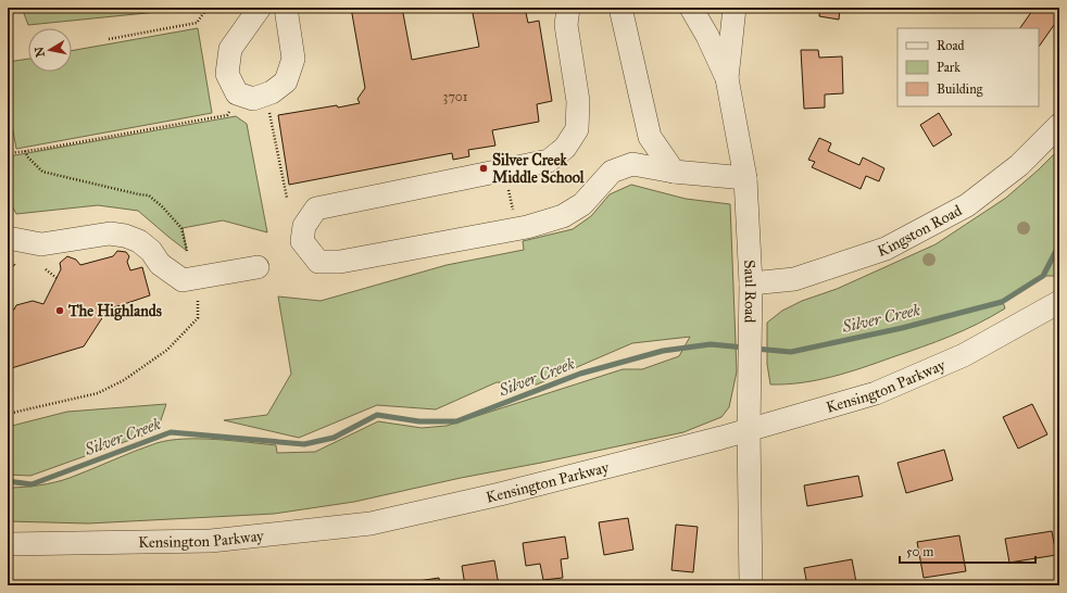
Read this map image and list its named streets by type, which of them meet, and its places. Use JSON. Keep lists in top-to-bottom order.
{
  "streets": {
    "street": ["Kingston Road", "Saul Road", "Kensington Parkway"]
  },
  "crossings": [
    ["Kingston Road", "Saul Road"],
    ["Saul Road", "Kensington Parkway"]
  ],
  "water": ["Silver Creek"],
  "places": ["Silver Creek Middle School", "The Highlands"],
  "house_numbers": ["3701"],
  "legend": ["Road", "Park", "Building"],
  "scale_bar": "50 m",
  "north": "left"
}
